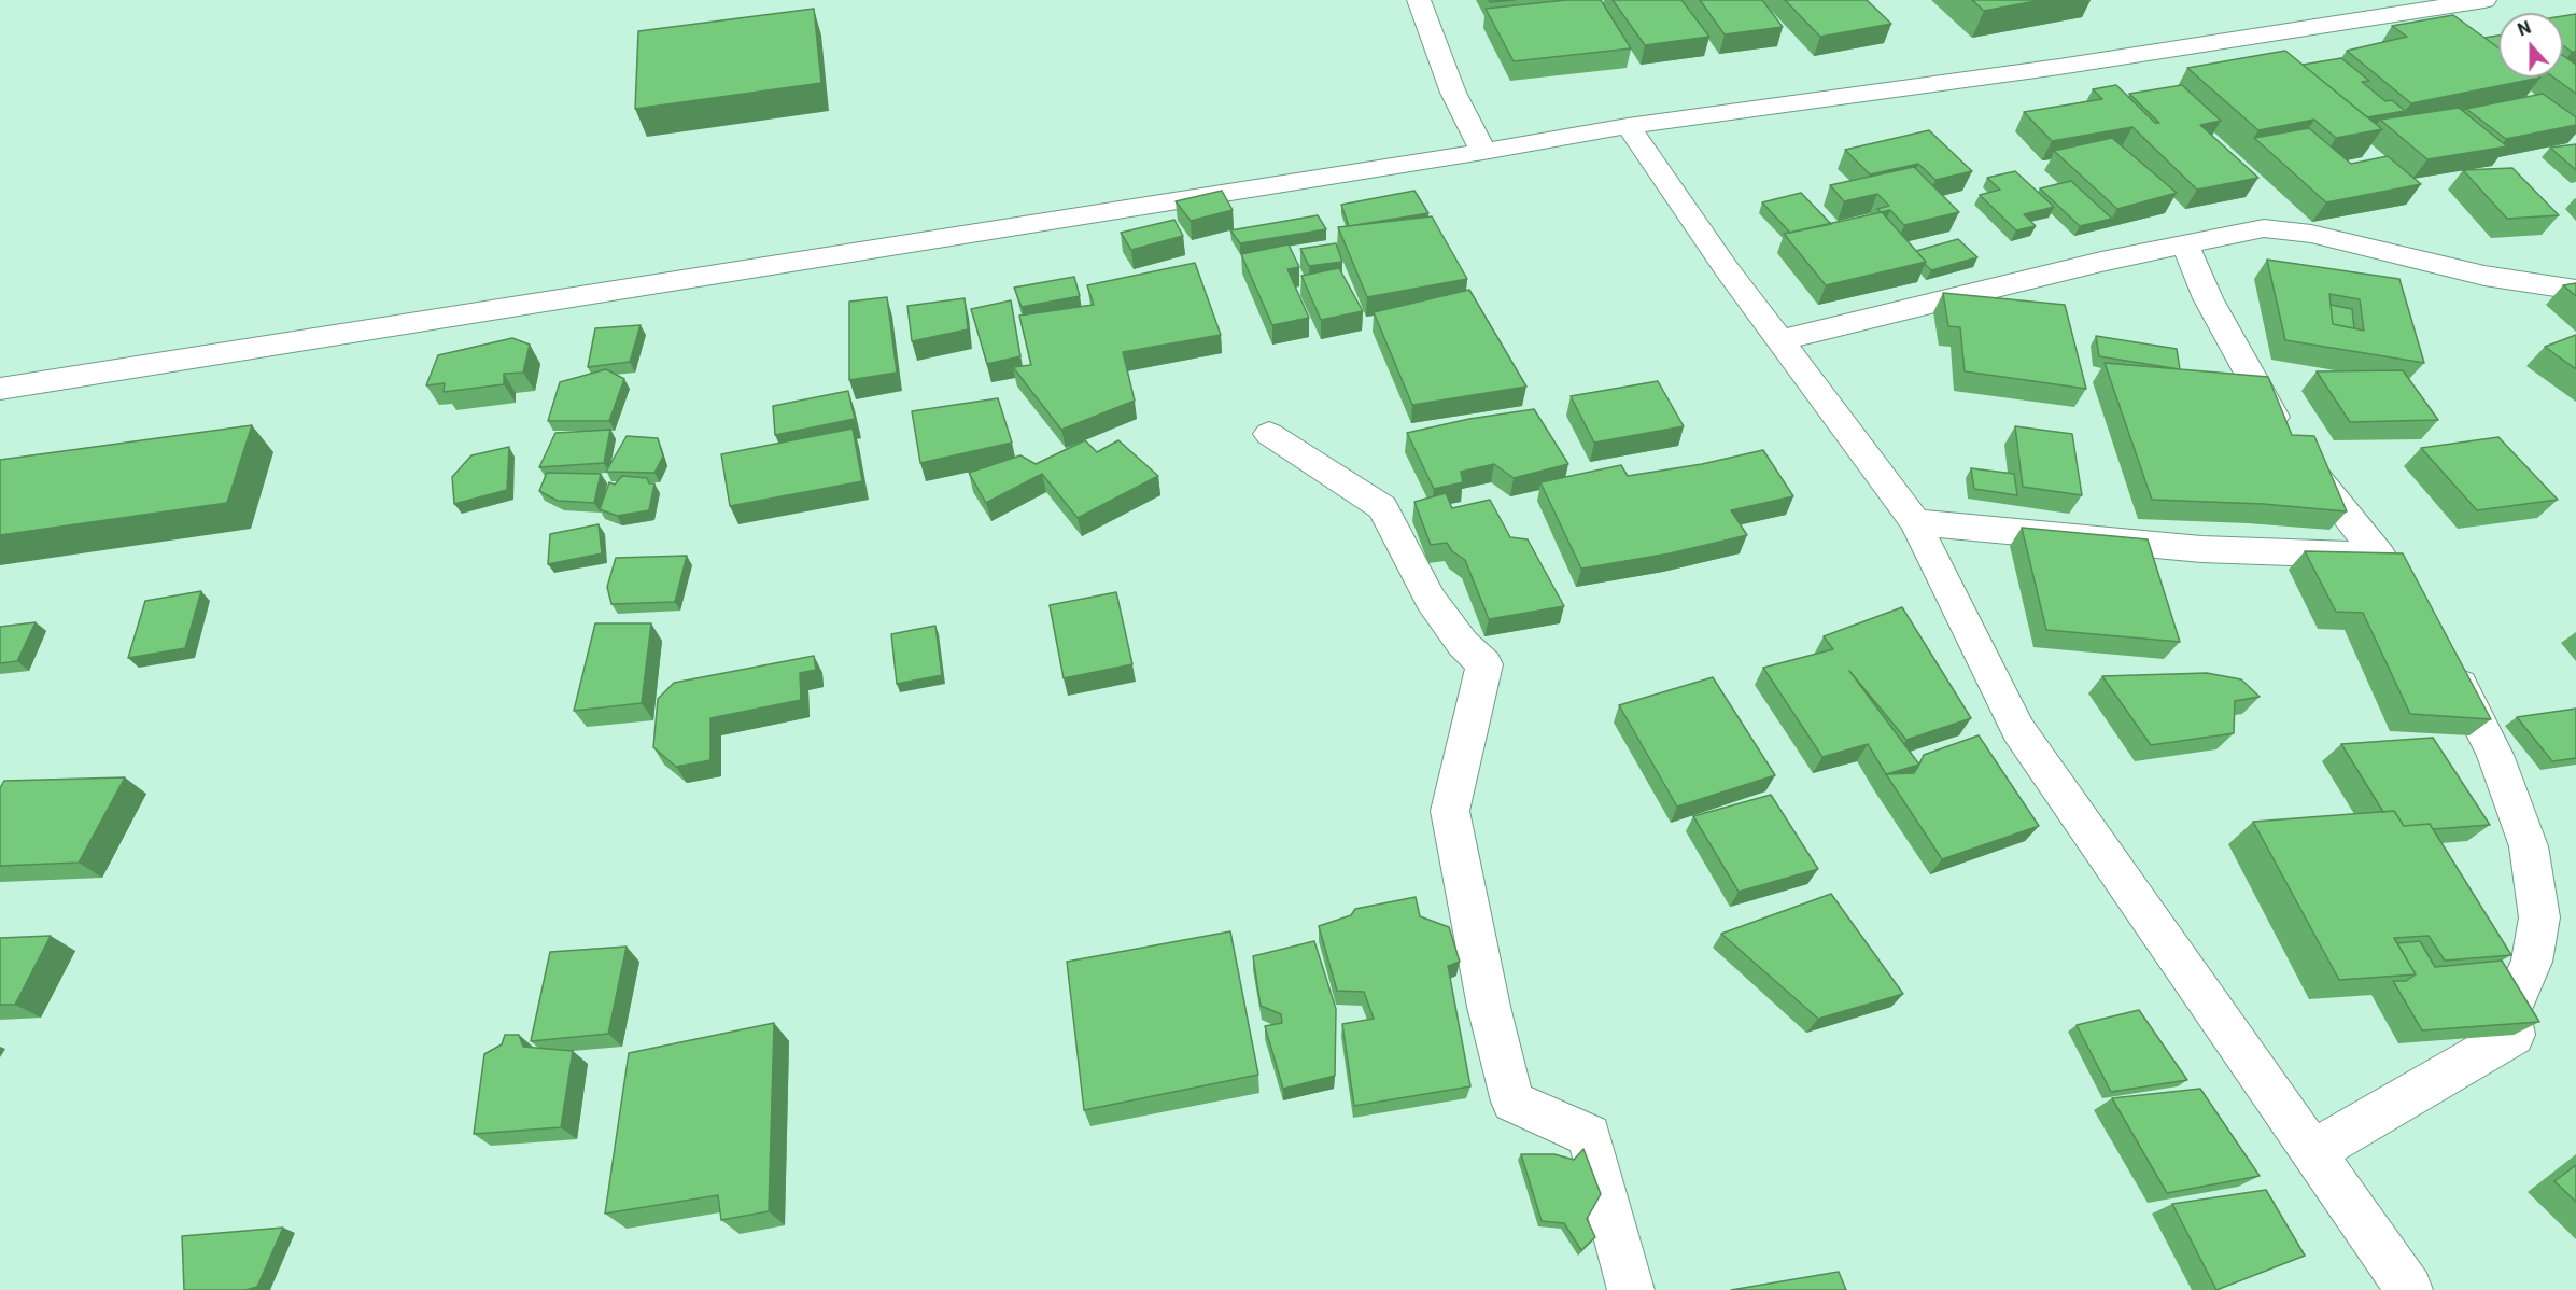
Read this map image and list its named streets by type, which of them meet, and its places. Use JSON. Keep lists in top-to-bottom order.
{
  "north": "top"
}
